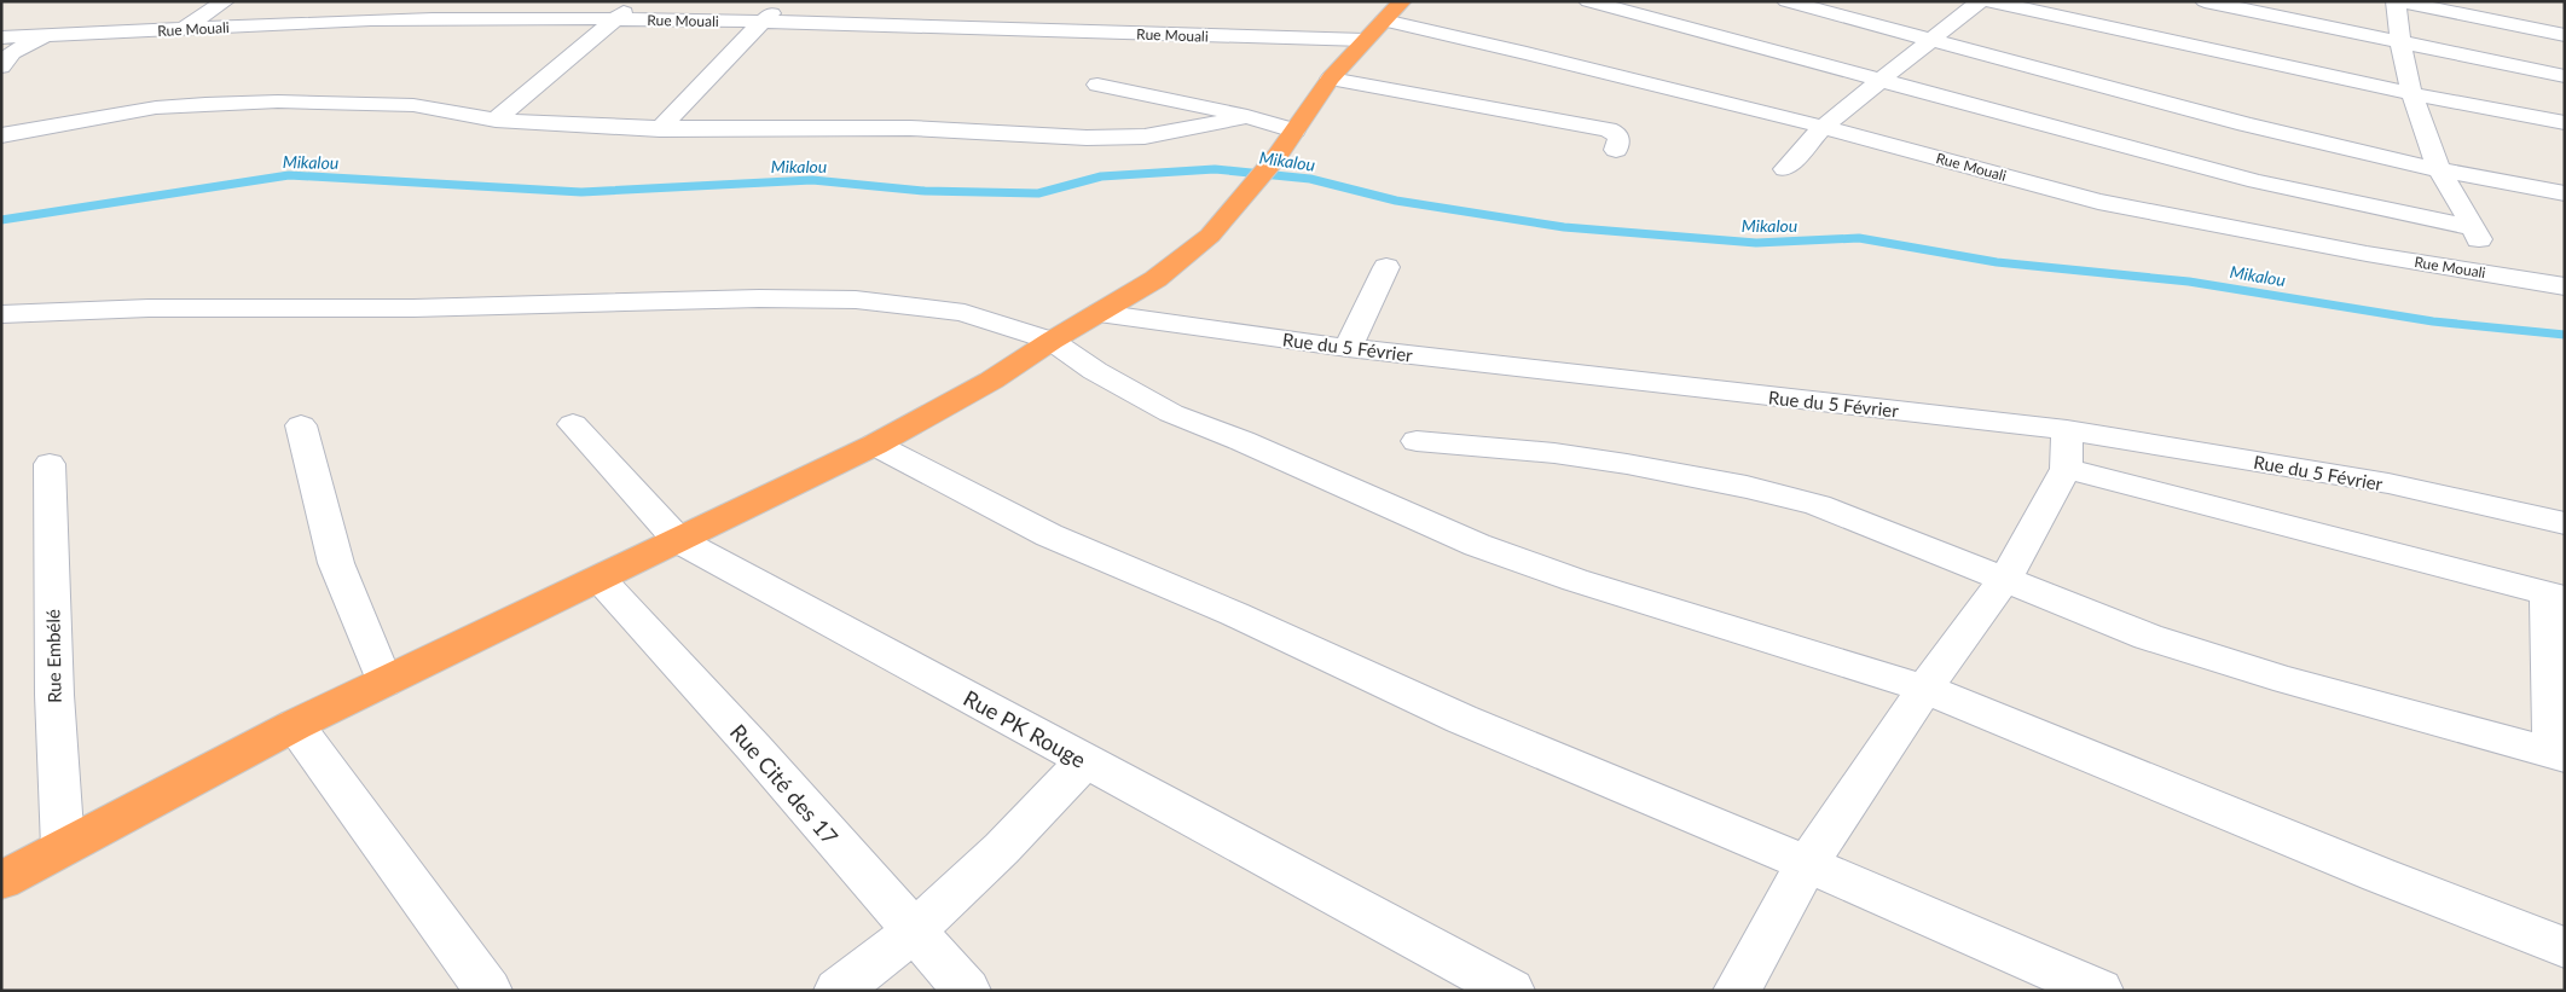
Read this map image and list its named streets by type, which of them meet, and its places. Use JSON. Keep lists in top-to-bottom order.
{
  "streets": {
    "street": [
      "Rue Mouali",
      "Rue du 5 Février",
      "Rue Embélé",
      "Rue PK Rouge",
      "Rue Cité des 17"
    ]
  },
  "water": ["Mikalou"]
}
